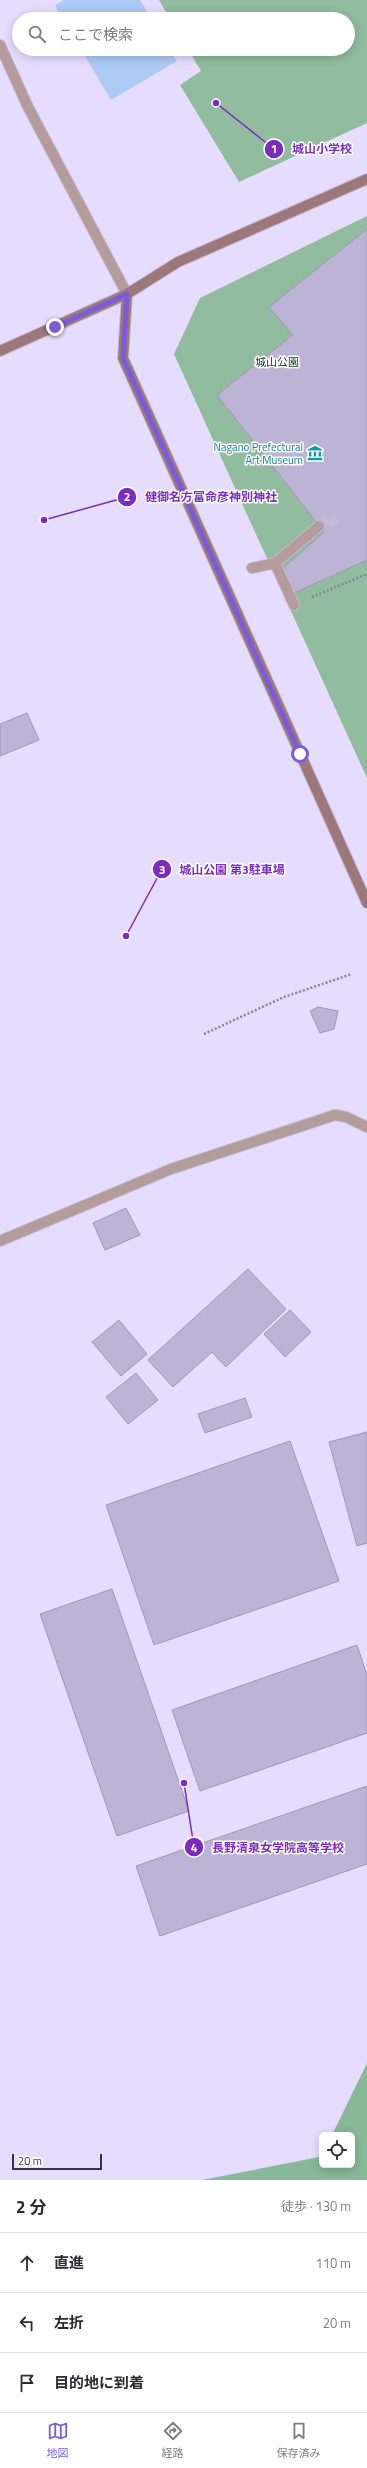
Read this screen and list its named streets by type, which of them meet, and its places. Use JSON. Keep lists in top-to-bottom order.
{
  "parks": ["城山公園"],
  "places": {
    "other": [
      "城山小学校",
      "健御名方富命彦神別神社",
      "城山公園 第3駐車場",
      "長野清泉女学院高等学校"
    ],
    "museum": ["Nagano Prefectural Art Museum"]
  },
  "scale_bar": "20 m",
  "page": {
    "search": "ここで検索",
    "scale": "20 m",
    "heading": ["2 分", "徒歩 · 130 m"],
    "list": [
      ["直進", "110 m"],
      ["左折", "20 m"],
      "目的地に到着"
    ],
    "nav": ["地図", "経路", "保存済み"]
  }
}
